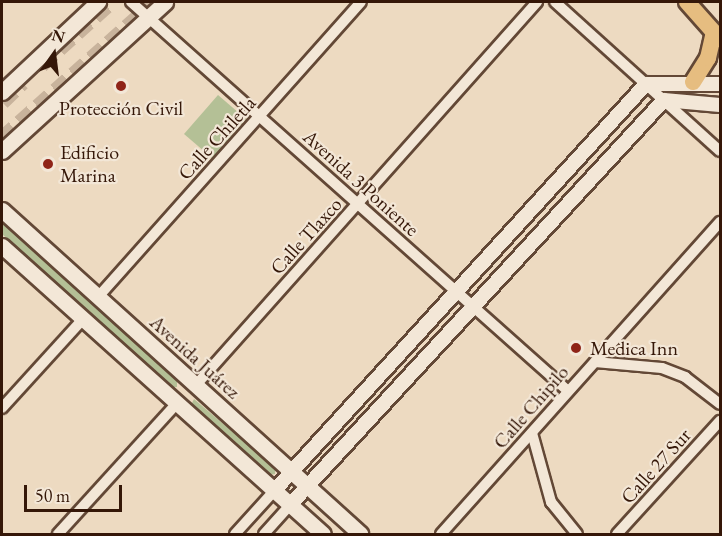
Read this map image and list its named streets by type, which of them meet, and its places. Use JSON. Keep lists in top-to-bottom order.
{
  "streets": {
    "main road": ["Avenida Juárez"],
    "street": [
      "Calle Chiletla",
      "Avenida 3 Poniente",
      "Calle Tlaxco",
      "Calle Chipilo",
      "Calle 27 Sur"
    ]
  },
  "crossings": [
    ["Calle Chiletla", "Avenida 3 Poniente"],
    ["Calle Chiletla", "Avenida Juárez"],
    ["Avenida 3 Poniente", "Calle Tlaxco"],
    ["Avenida 3 Poniente", "Calle Chipilo"],
    ["Calle Tlaxco", "Avenida Juárez"]
  ],
  "places": ["Protección Civil", "Edificio Marina", "Medica Inn"],
  "scale_bar": "50 m",
  "north": "top"
}
